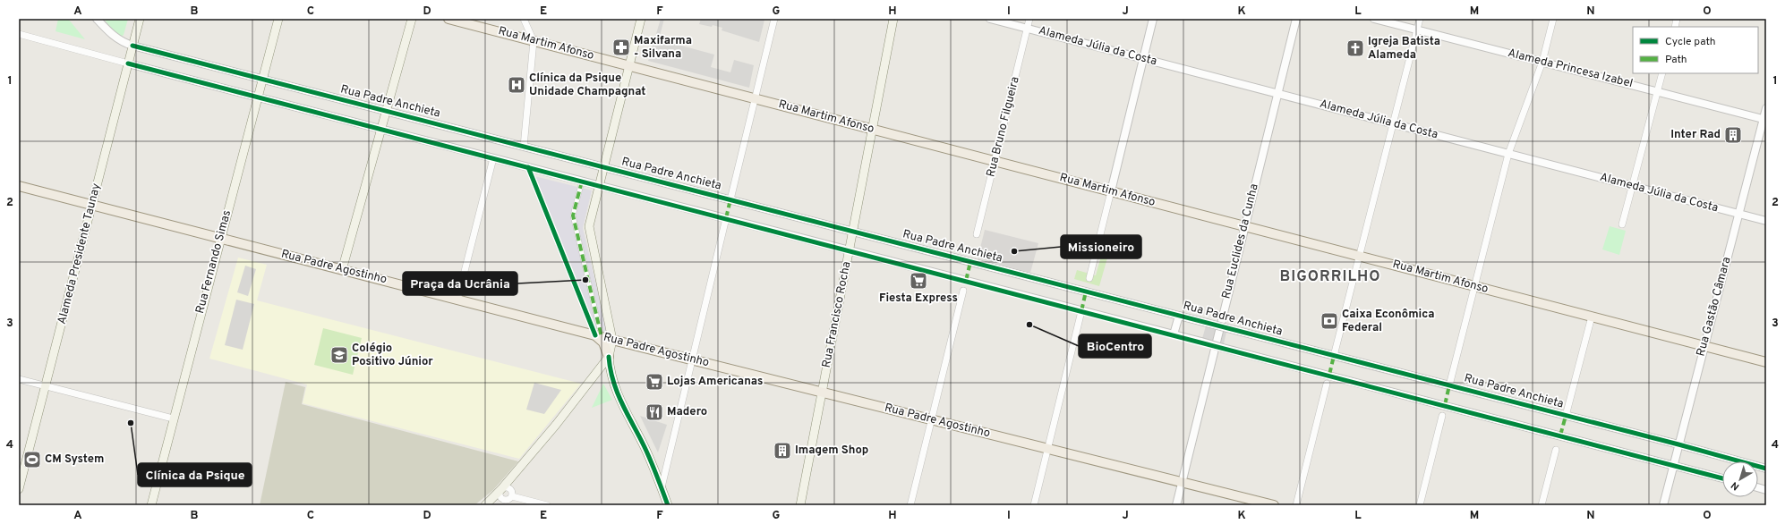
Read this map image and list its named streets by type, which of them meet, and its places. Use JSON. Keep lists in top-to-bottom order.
{
  "streets": {
    "main road": [
      "Rua Martim Afonso",
      "Alameda Presidente Taunay",
      "Rua Fernando Simas",
      "Rua Padre Agostinho",
      "Rua Francisco Rocha"
    ],
    "street": [
      "Alameda Júlia da Costa",
      "Alameda Princesa Izabel",
      "Rua Padre Anchieta",
      "Rua Bruno Filgueira",
      "Rua Euclides da Cunha",
      "Rua Gastão Câmara"
    ]
  },
  "crossings": [
    ["Rua Martim Afonso", "Rua Bruno Filgueira"],
    ["Rua Martim Afonso", "Rua Euclides da Cunha"],
    ["Rua Martim Afonso", "Rua Gastão Câmara"],
    ["Rua Martim Afonso", "Rua Francisco Rocha"],
    ["Alameda Júlia da Costa", "Rua Bruno Filgueira"],
    ["Alameda Júlia da Costa", "Rua Euclides da Cunha"],
    ["Alameda Júlia da Costa", "Rua Gastão Câmara"],
    ["Alameda Princesa Izabel", "Rua Gastão Câmara"],
    ["Rua Padre Anchieta", "Alameda Presidente Taunay"],
    ["Rua Padre Anchieta", "Rua Fernando Simas"],
    ["Rua Padre Anchieta", "Rua Gastão Câmara"],
    ["Rua Padre Anchieta", "Rua Francisco Rocha"],
    ["Rua Euclides da Cunha", "Rua Padre Agostinho"],
    ["Alameda Presidente Taunay", "Rua Padre Agostinho"],
    ["Rua Fernando Simas", "Rua Padre Agostinho"],
    ["Rua Padre Agostinho", "Rua Francisco Rocha"]
  ],
  "districts": ["BIGORRILHO"],
  "places": {
    "pharmacy": ["Maxifarma - Silvana"],
    "church": ["Igreja Batista Alameda"],
    "hospital": ["Clínica da Psique Unidade Champagnat"],
    "building": ["Inter Rad", "Imagem Shop"],
    "other": [
      "Missioneiro",
      "Praça da Ucrânia",
      "BioCentro",
      "Clínica da Psique"
    ],
    "supermarket": ["Fiesta Express", "Lojas Americanas"],
    "bank": ["Caixa Econômica Federal"],
    "school or university": ["Colégio Positivo Júnior"],
    "restaurant": ["Madero"],
    "sports": ["CM System"]
  },
  "legend": ["Cycle path", "Path"],
  "north": "bottom left",
  "grid": {
    "columns": [
      "A",
      "B",
      "C",
      "D",
      "E",
      "F",
      "G",
      "H",
      "I",
      "J",
      "K",
      "L",
      "M",
      "N",
      "O"
    ],
    "rows": [
      "1",
      "2",
      "3",
      "4"
    ]
  }
}
